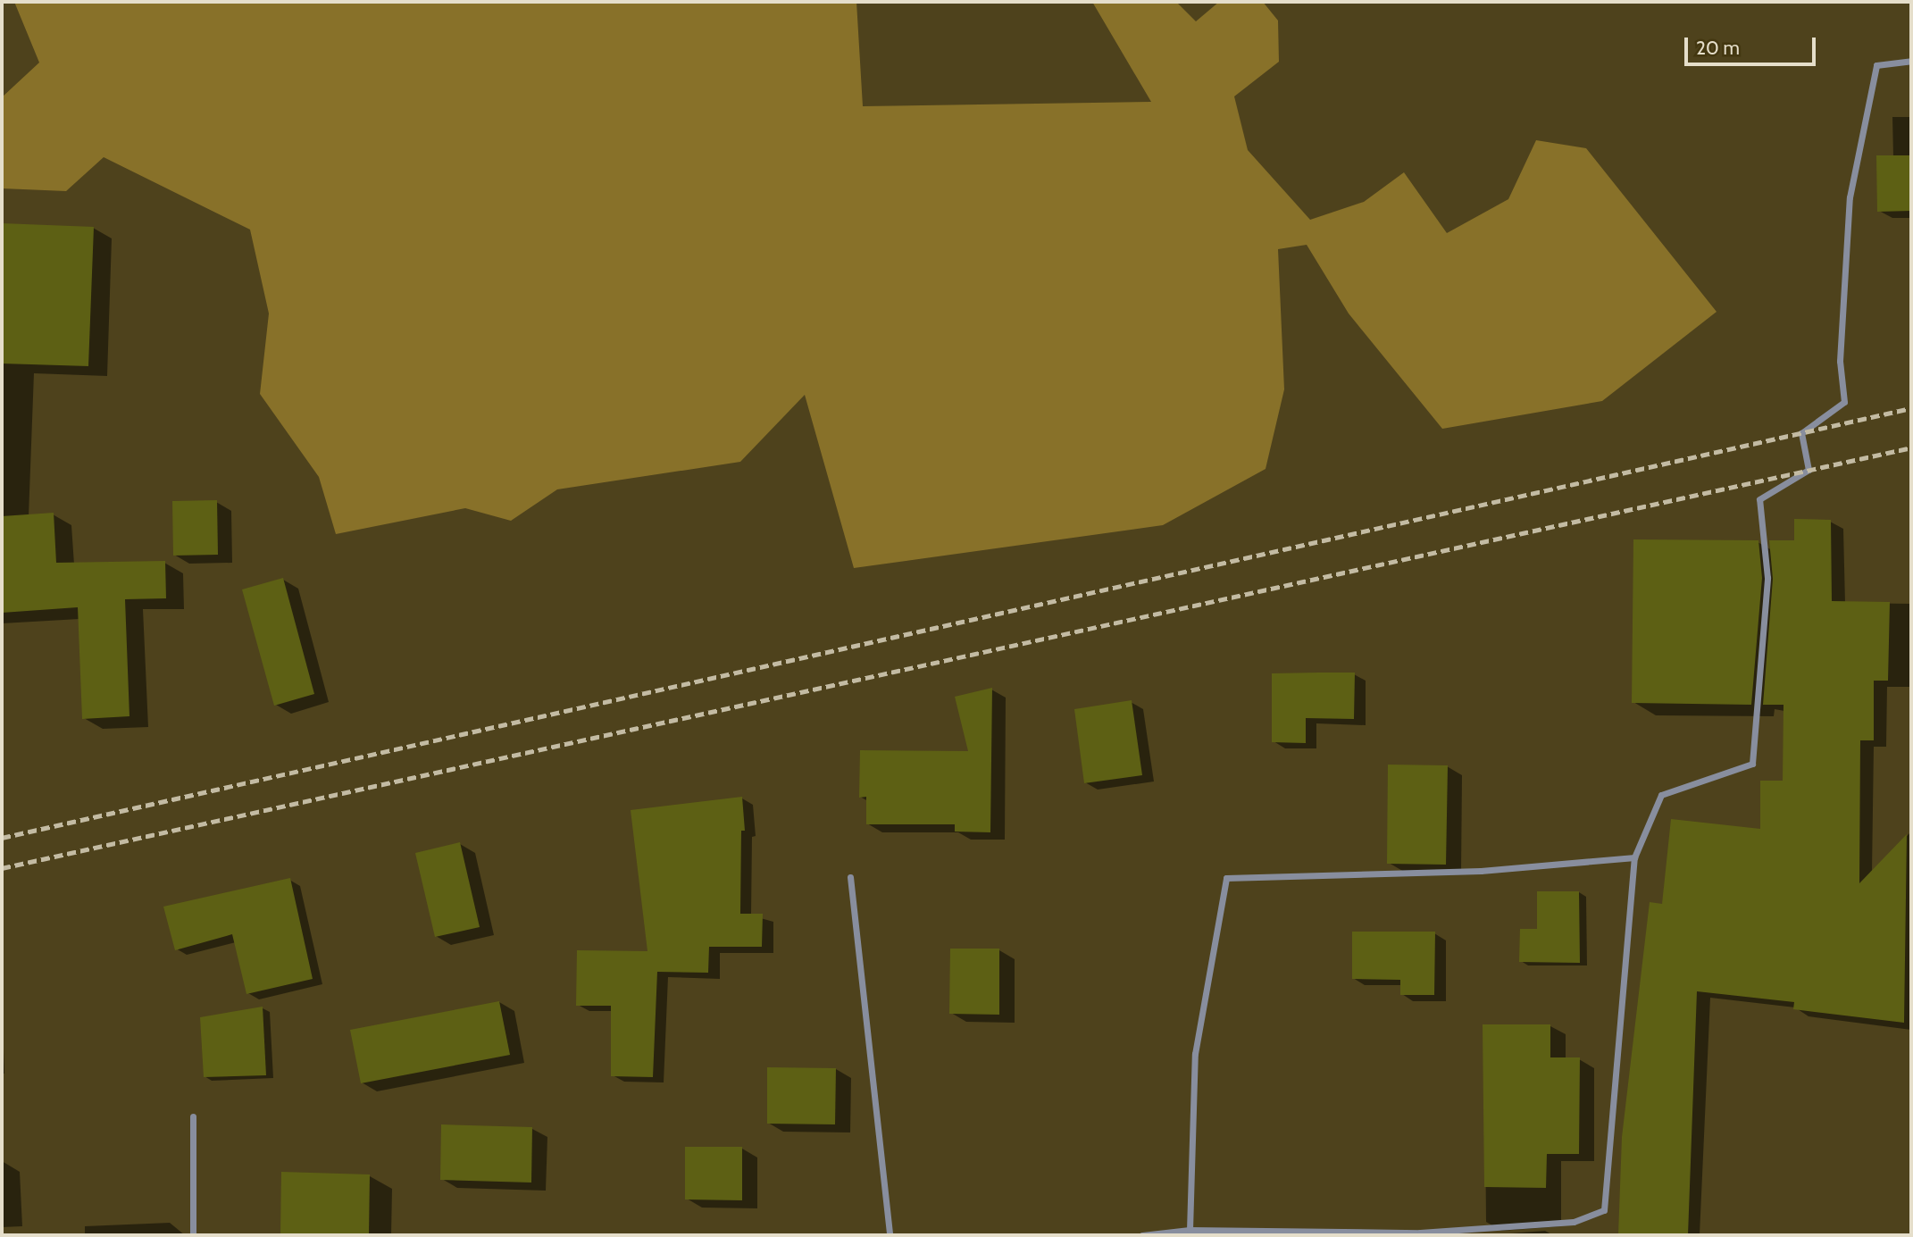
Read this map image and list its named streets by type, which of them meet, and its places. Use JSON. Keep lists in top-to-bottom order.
{
  "scale_bar": "20 m"
}
